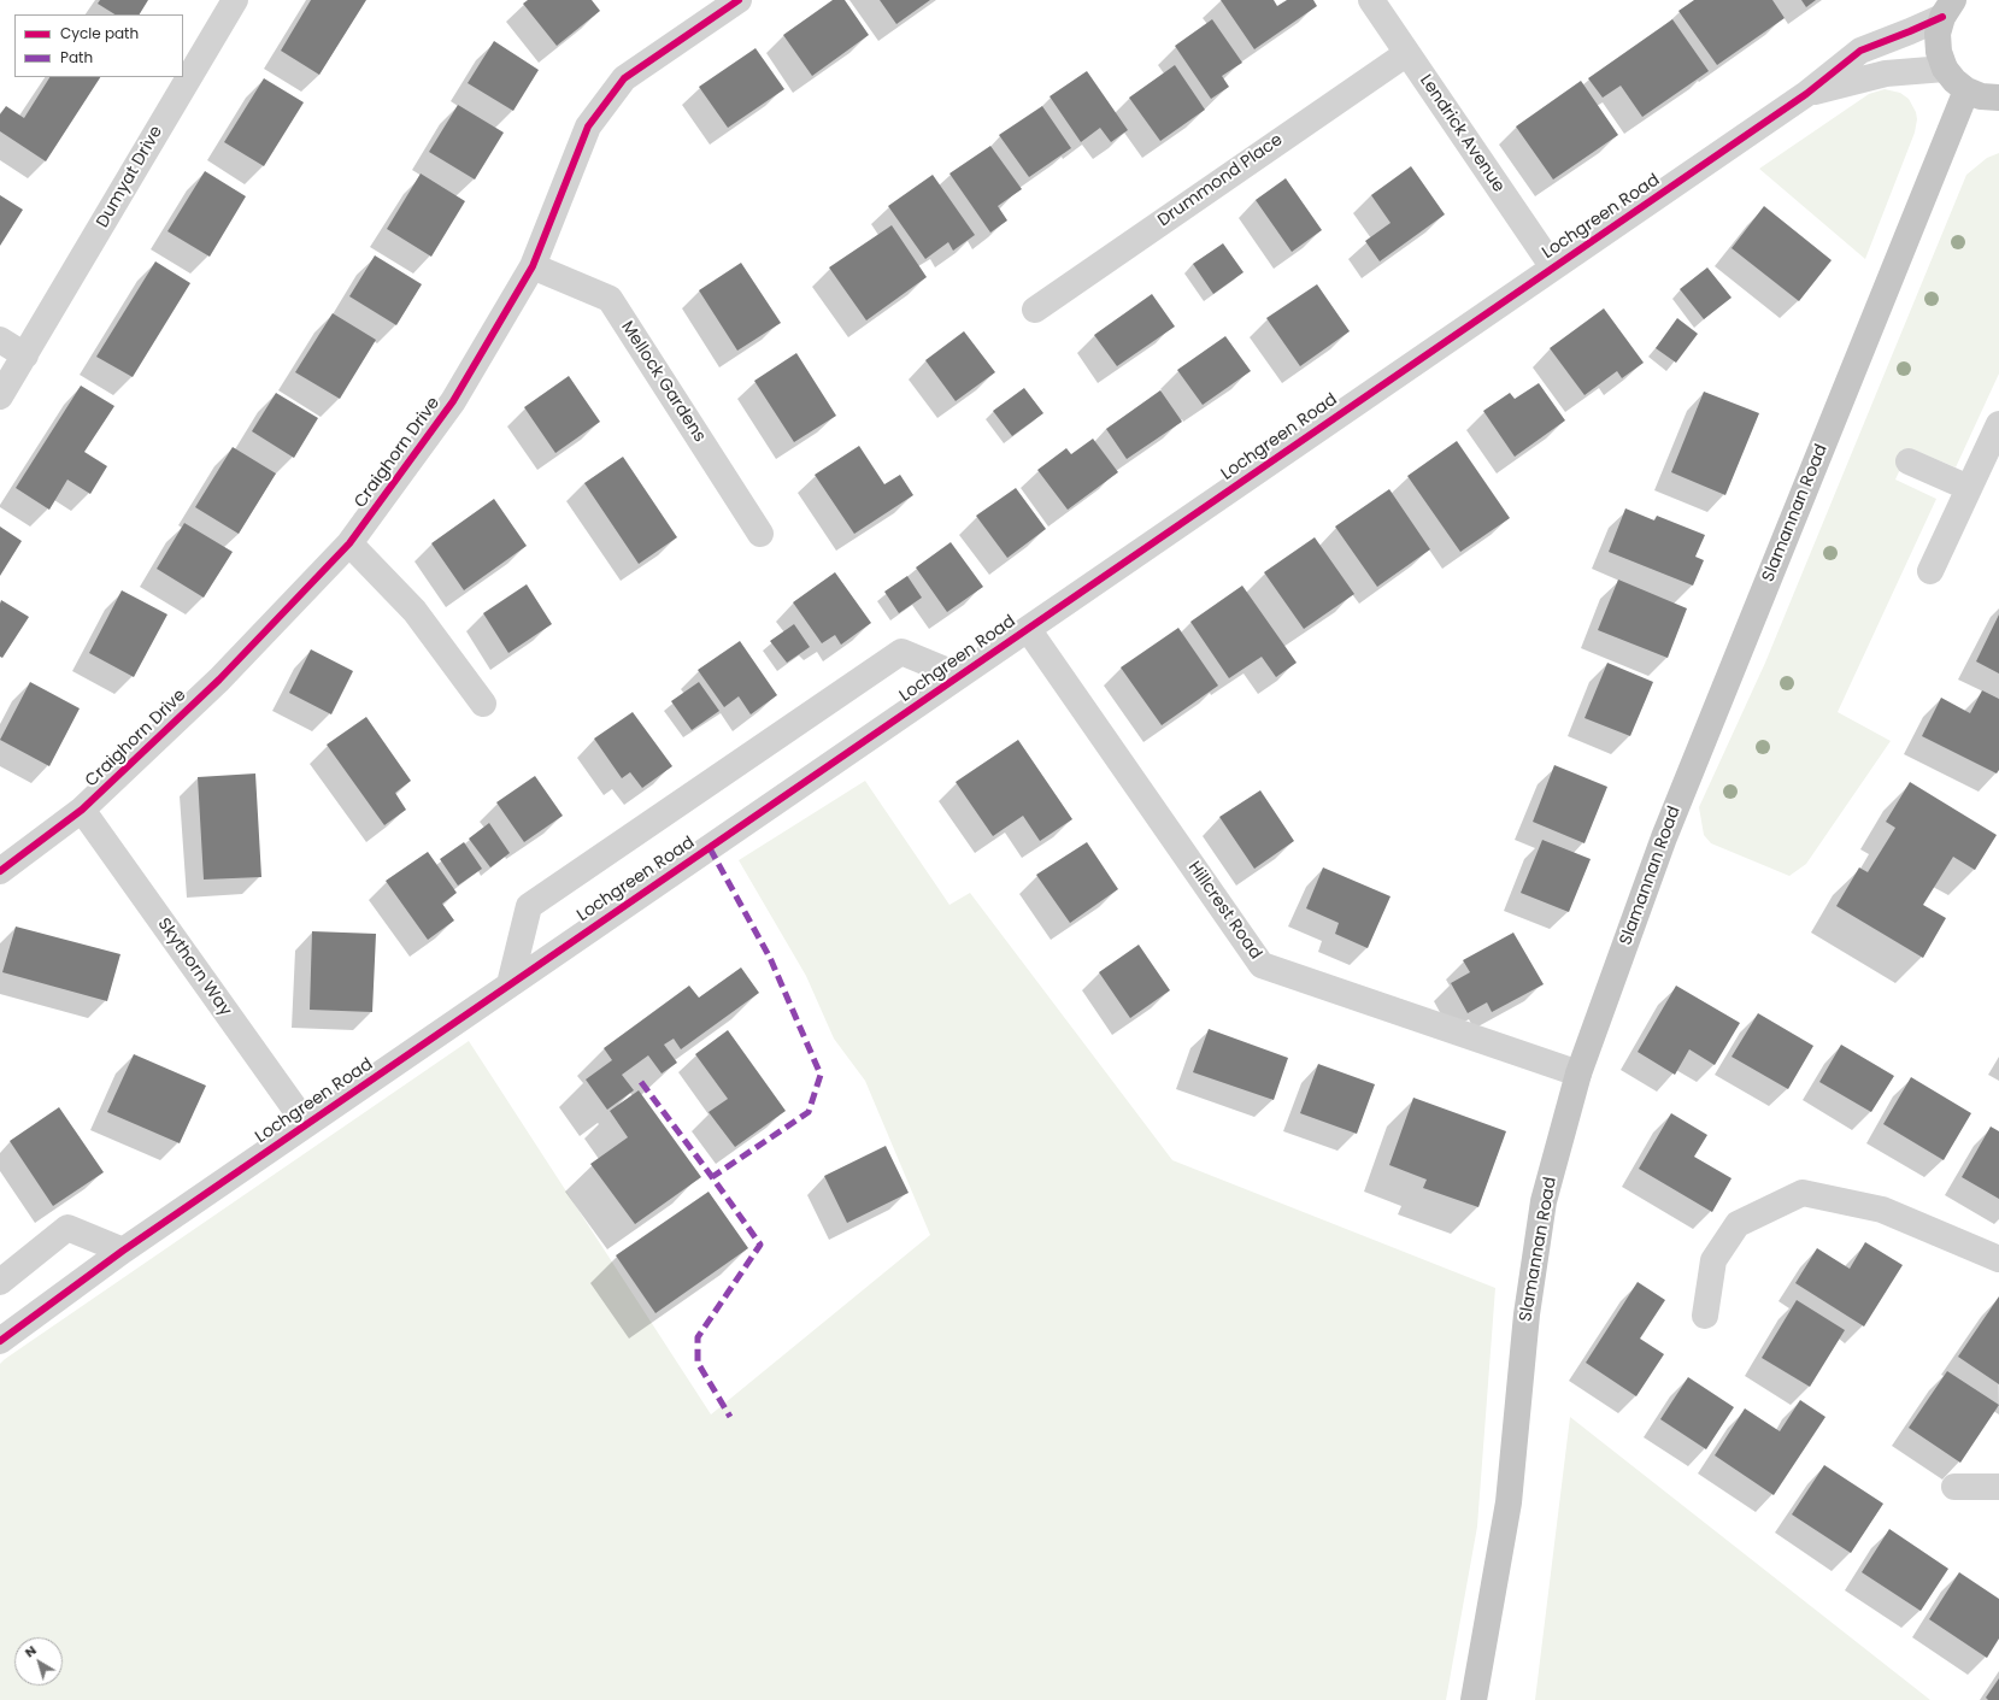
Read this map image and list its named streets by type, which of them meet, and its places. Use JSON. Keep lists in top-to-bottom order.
{
  "streets": {
    "main road": ["Slamannan Road"],
    "street": [
      "Lendrick Avenue",
      "Dumyat Drive",
      "Drummond Place",
      "Lochgreen Road",
      "Mellock Gardens",
      "Craighorn Drive",
      "Hillcrest Road",
      "Skythorn Way"
    ]
  },
  "crossings": [
    ["Lendrick Avenue", "Drummond Place"],
    ["Lendrick Avenue", "Lochgreen Road"],
    ["Lochgreen Road", "Hillcrest Road"],
    ["Lochgreen Road", "Skythorn Way"],
    ["Mellock Gardens", "Craighorn Drive"],
    ["Craighorn Drive", "Skythorn Way"],
    ["Slamannan Road", "Hillcrest Road"]
  ],
  "legend": ["Cycle path", "Path"],
  "north": "top left"
}
